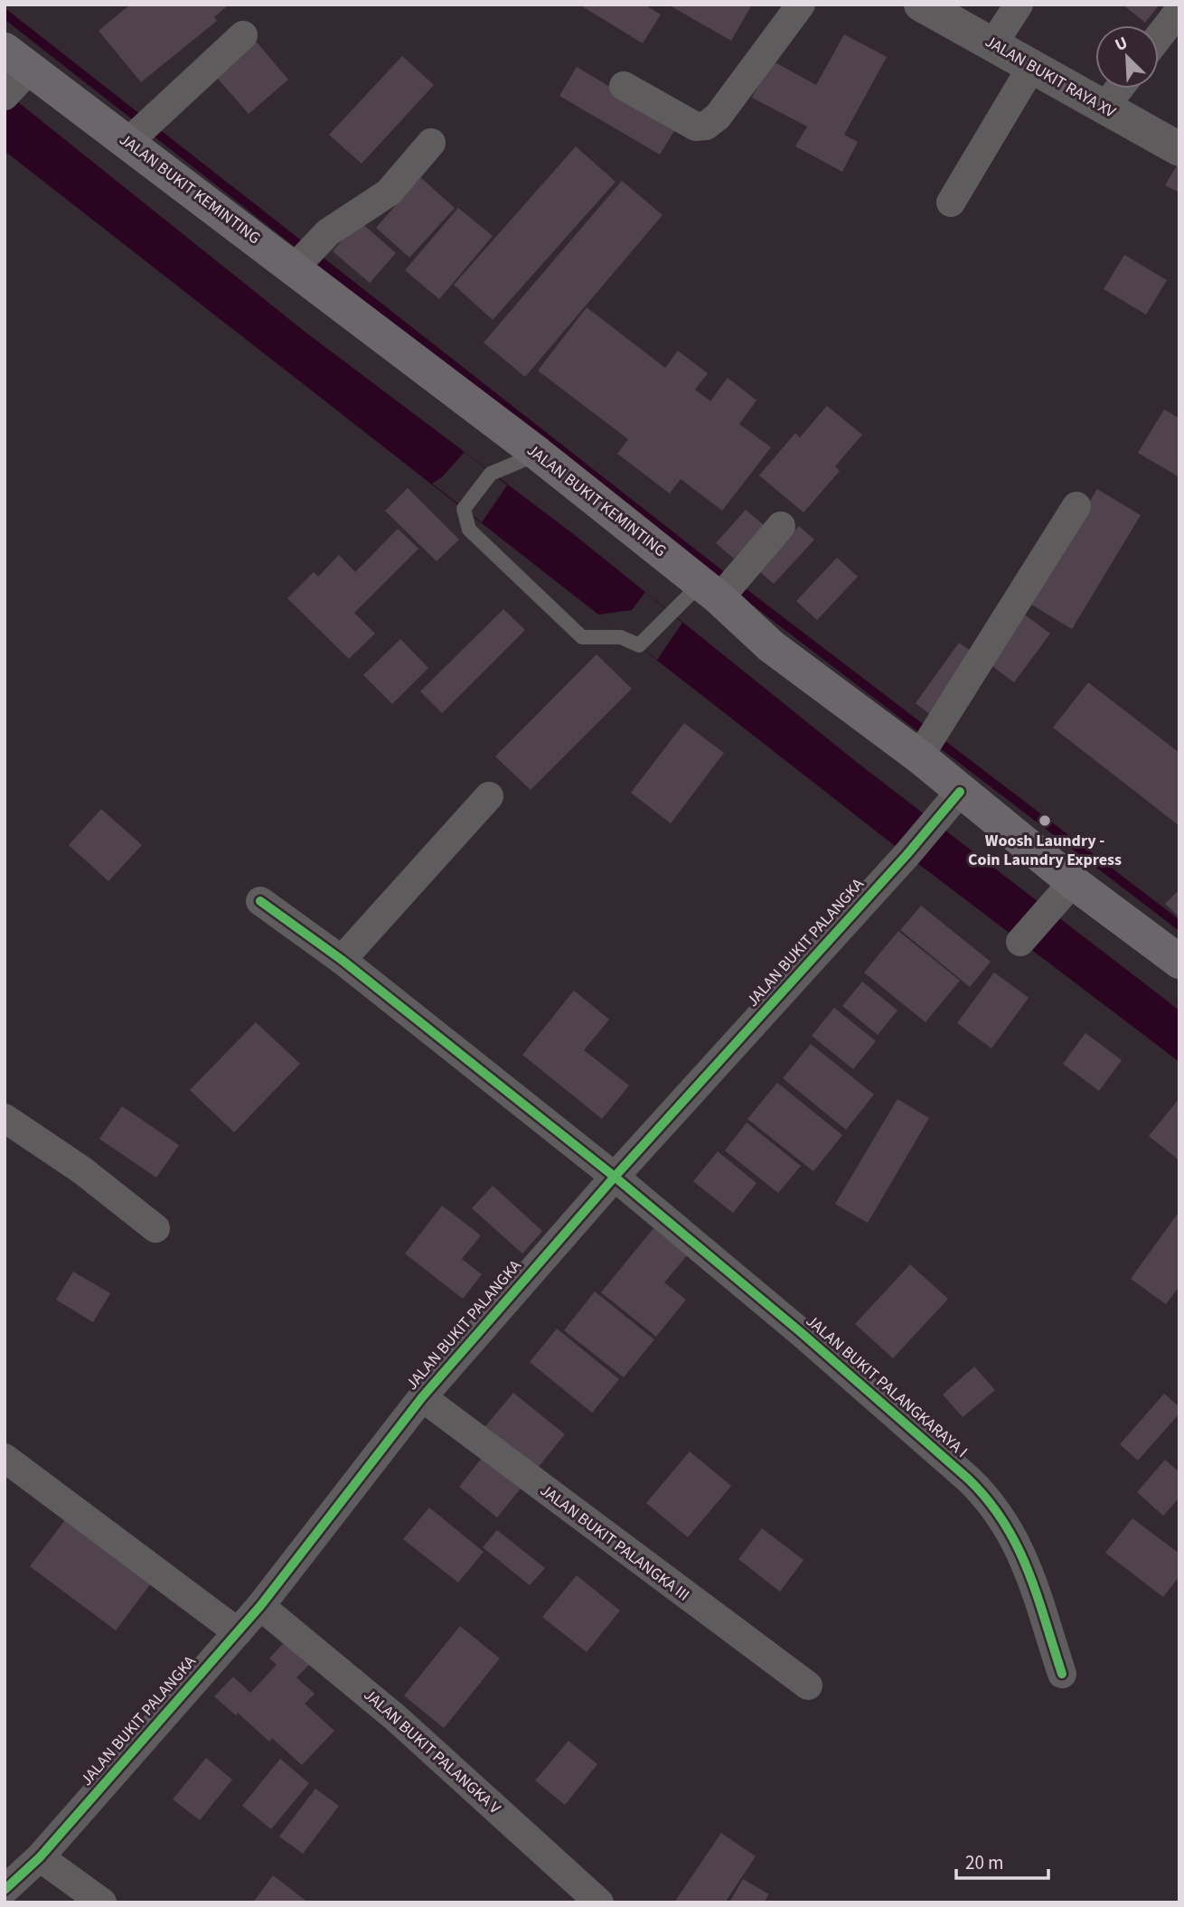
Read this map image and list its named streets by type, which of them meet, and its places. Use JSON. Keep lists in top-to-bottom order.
{
  "streets": {
    "main road": ["JALAN BUKIT KEMINTING"],
    "street": [
      "JALAN BUKIT RAYA XV",
      "JALAN BUKIT PALANGKA",
      "JALAN BUKIT PALANGKARAYA I",
      "JALAN BUKIT PALANGKA III",
      "JALAN BUKIT PALANGKA V"
    ]
  },
  "crossings": [
    ["JALAN BUKIT KEMINTING", "JALAN BUKIT PALANGKA"],
    ["JALAN BUKIT PALANGKA", "JALAN BUKIT PALANGKARAYA I"],
    ["JALAN BUKIT PALANGKA", "JALAN BUKIT PALANGKA III"],
    ["JALAN BUKIT PALANGKA", "JALAN BUKIT PALANGKA V"]
  ],
  "places": ["Woosh Laundry - Coin Laundry Express"],
  "scale_bar": "20 m",
  "north": "top left"
}
